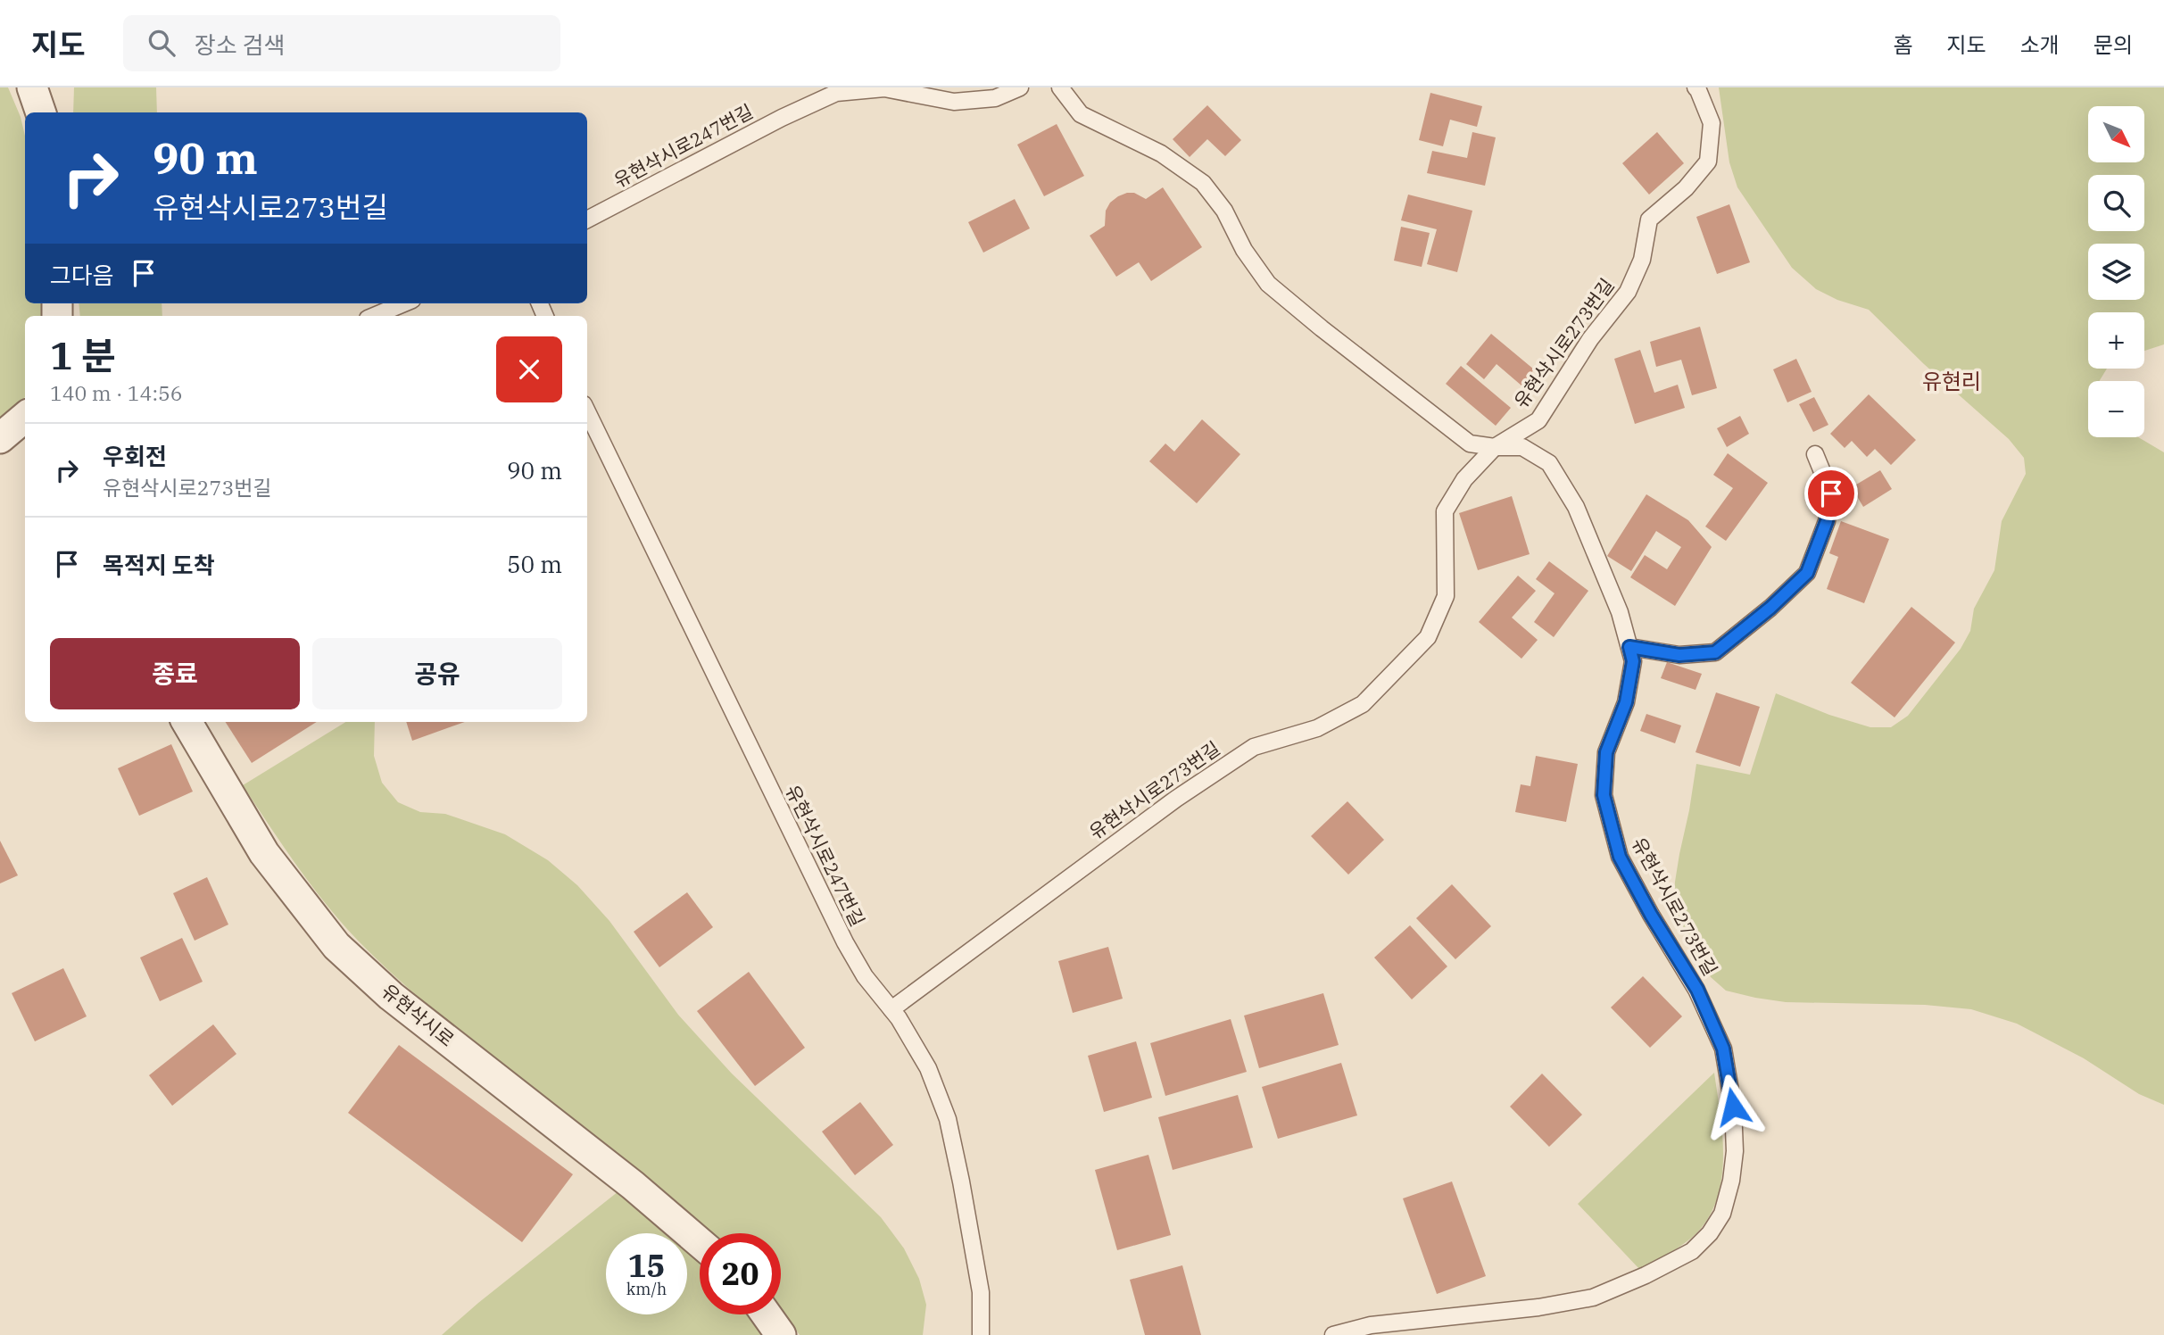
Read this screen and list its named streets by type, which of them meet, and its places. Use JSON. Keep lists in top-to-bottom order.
{
  "streets": {
    "street": ["유현삭시로"],
    "lane": ["유현삭시로247번길", "유현삭시로273번길"]
  },
  "crossings": [
    ["유현삭시로247번길", "유현삭시로273번길"]
  ],
  "districts": ["유현리"],
  "north": "bottom right",
  "page": {
    "header": "지도",
    "search": "장소 검색",
    "nav": [
      "홈",
      "지도",
      "소개",
      "문의"
    ],
    "map_buttons": ["+", "−"],
    "turn": ["90 m", "유현삭시로273번길"],
    "then": "그다음",
    "heading": ["1 분", "140 m · 14:56"],
    "list": [
      {
        "name": "우회전",
        "note": "유현삭시로273번길",
        "value": "90 m"
      },
      {
        "name": "목적지 도착",
        "value": "50 m"
      }
    ],
    "buttons": ["종료", "공유"],
    "speed": "15 km/h",
    "limit": "20"
  }
}
